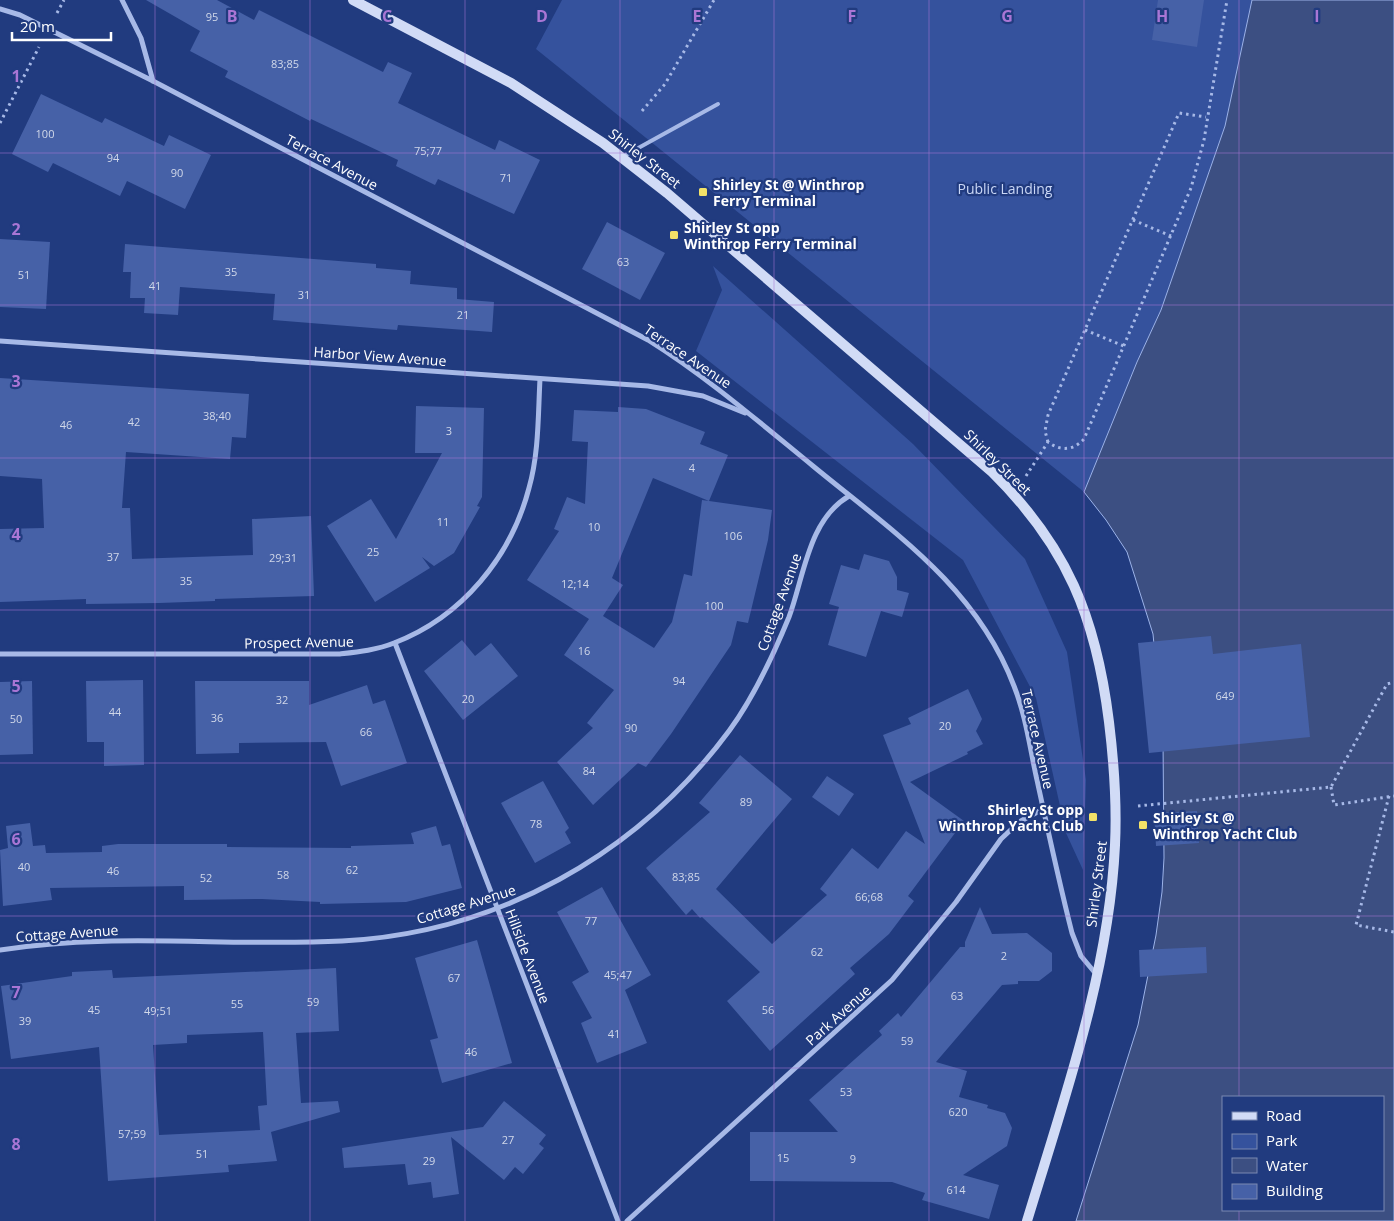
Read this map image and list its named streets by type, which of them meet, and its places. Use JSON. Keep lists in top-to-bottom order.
{
  "streets": {
    "main road": ["Shirley Street"],
    "street": [
      "Terrace Avenue",
      "Harbor View Avenue",
      "Cottage Avenue",
      "Prospect Avenue",
      "Hillside Avenue",
      "Park Avenue"
    ]
  },
  "crossings": [
    ["Shirley Street", "Terrace Avenue"],
    ["Terrace Avenue", "Harbor View Avenue"],
    ["Terrace Avenue", "Cottage Avenue"],
    ["Terrace Avenue", "Park Avenue"],
    ["Harbor View Avenue", "Prospect Avenue"],
    ["Cottage Avenue", "Hillside Avenue"],
    ["Prospect Avenue", "Hillside Avenue"]
  ],
  "parks": ["Public Landing"],
  "places": {
    "transit": [
      "Shirley St @ Winthrop Ferry Terminal",
      "Shirley St opp Winthrop Ferry Terminal",
      "Shirley St opp Winthrop Yacht Club",
      "Shirley St @ Winthrop Yacht Club"
    ]
  },
  "house_numbers": [
    "95",
    "83;85",
    "100",
    "75;77",
    "94",
    "90",
    "71",
    "63",
    "35",
    "51",
    "41",
    "31",
    "21",
    "38;40",
    "42",
    "46",
    "3",
    "4",
    "11",
    "10",
    "106",
    "25",
    "37",
    "29;31",
    "35",
    "12;14",
    "100",
    "16",
    "94",
    "649",
    "20",
    "32",
    "44",
    "36",
    "50",
    "20",
    "90",
    "66",
    "84",
    "89",
    "78",
    "40",
    "62",
    "46",
    "58",
    "83;85",
    "52",
    "66;68",
    "77",
    "62",
    "2",
    "45;47",
    "67",
    "63",
    "59",
    "55",
    "45",
    "56",
    "49;51",
    "39",
    "41",
    "59",
    "46",
    "53",
    "620",
    "57;59",
    "27",
    "51",
    "15",
    "9",
    "29",
    "614"
  ],
  "legend": [
    "Road",
    "Park",
    "Water",
    "Building"
  ],
  "scale_bar": "20 m",
  "grid": {
    "columns": [
      "B",
      "C",
      "D",
      "E",
      "F",
      "G",
      "H",
      "I"
    ],
    "rows": [
      "1",
      "2",
      "3",
      "4",
      "5",
      "6",
      "7",
      "8"
    ]
  }
}
